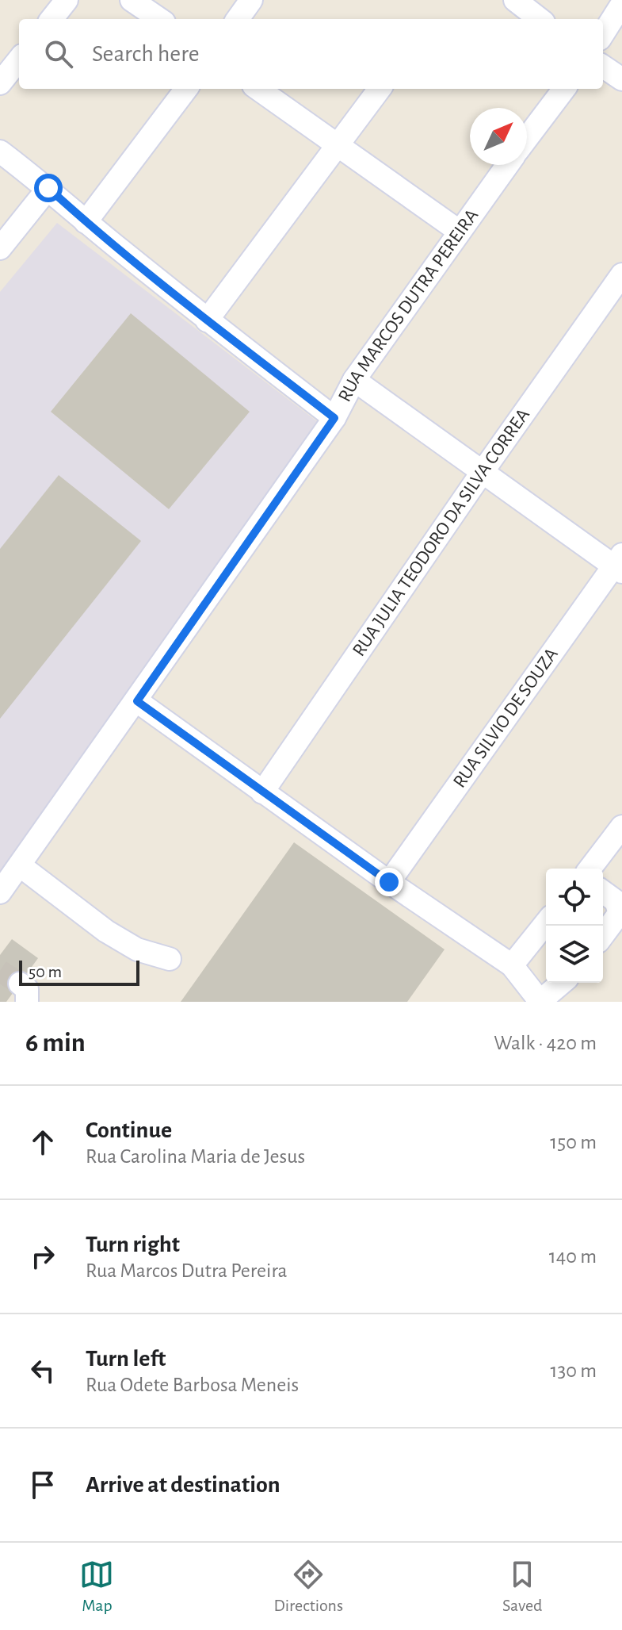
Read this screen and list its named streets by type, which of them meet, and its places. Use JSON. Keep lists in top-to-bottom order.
{
  "streets": {
    "street": ["RUA MARCOS DUTRA PEREIRA", "RUA JULIA TEODORO DA SILVA CORREA", "RUA SILVIO DE SOUZA"]
  },
  "scale_bar": "50 m",
  "north": "top right",
  "page": {
    "search": "Search here",
    "scale": "50 m",
    "heading": ["6 min", "Walk · 420 m"],
    "list": [
      ["Continue", "Rua Carolina Maria de Jesus", "150 m"],
      ["Turn right", "Rua Marcos Dutra Pereira", "140 m"],
      ["Turn left", "Rua Odete Barbosa Meneis", "130 m"],
      "Arrive at destination"
    ],
    "nav": ["Map", "Directions", "Saved"]
  }
}
